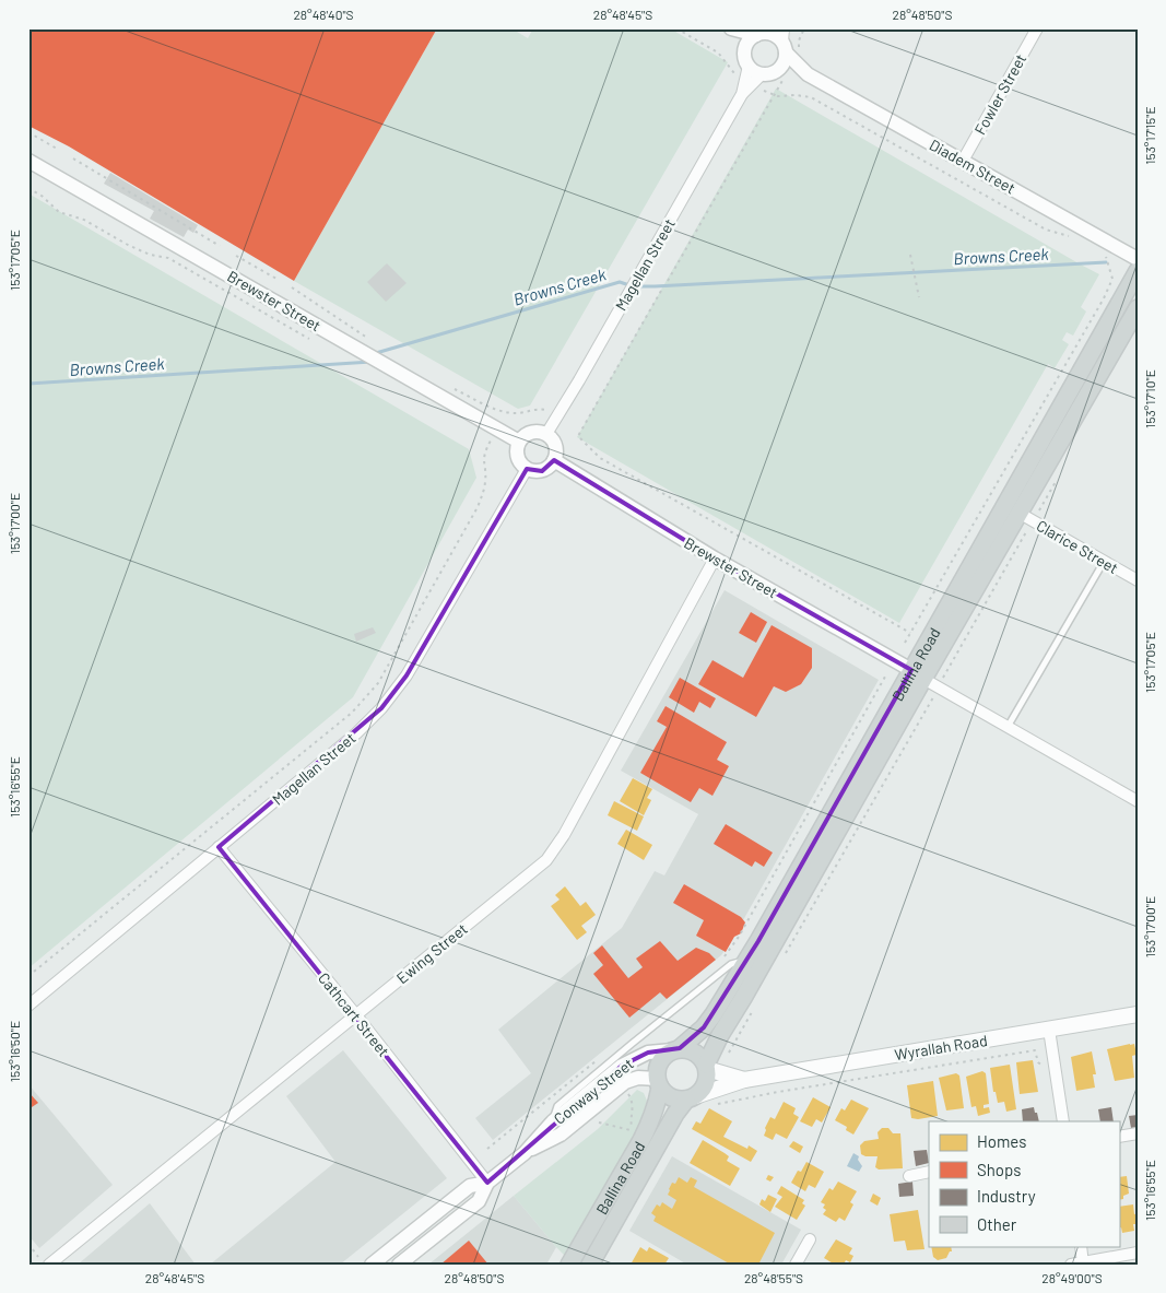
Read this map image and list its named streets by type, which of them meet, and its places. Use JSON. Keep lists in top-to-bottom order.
{
  "streets": {
    "main road": ["Ballina Road", "Wyrallah Road"],
    "street": [
      "Fowler Street",
      "Diadem Street",
      "Magellan Street",
      "Brewster Street",
      "Clarice Street",
      "Ewing Street",
      "Cathcart Street",
      "Conway Street"
    ]
  },
  "crossings": [
    ["Fowler Street", "Diadem Street"],
    ["Diadem Street", "Magellan Street"],
    ["Magellan Street", "Brewster Street"],
    ["Magellan Street", "Cathcart Street"],
    ["Brewster Street", "Ballina Road"],
    ["Brewster Street", "Ewing Street"],
    ["Clarice Street", "Ballina Road"],
    ["Ballina Road", "Wyrallah Road"],
    ["Ballina Road", "Conway Street"],
    ["Ewing Street", "Cathcart Street"],
    ["Cathcart Street", "Conway Street"],
    ["Wyrallah Road", "Conway Street"]
  ],
  "water": ["Browns Creek"],
  "legend": [
    "Homes",
    "Shops",
    "Industry",
    "Other"
  ],
  "coordinates": [
    "28°48'40\"S",
    "28°48'45\"S",
    "28°48'50\"S",
    "153°17'15\"E",
    "153°17'05\"E",
    "153°17'10\"E",
    "153°17'00\"E",
    "153°16'55\"E",
    "153°16'50\"E",
    "28°48'55\"S",
    "28°49'00\"S"
  ]
}
